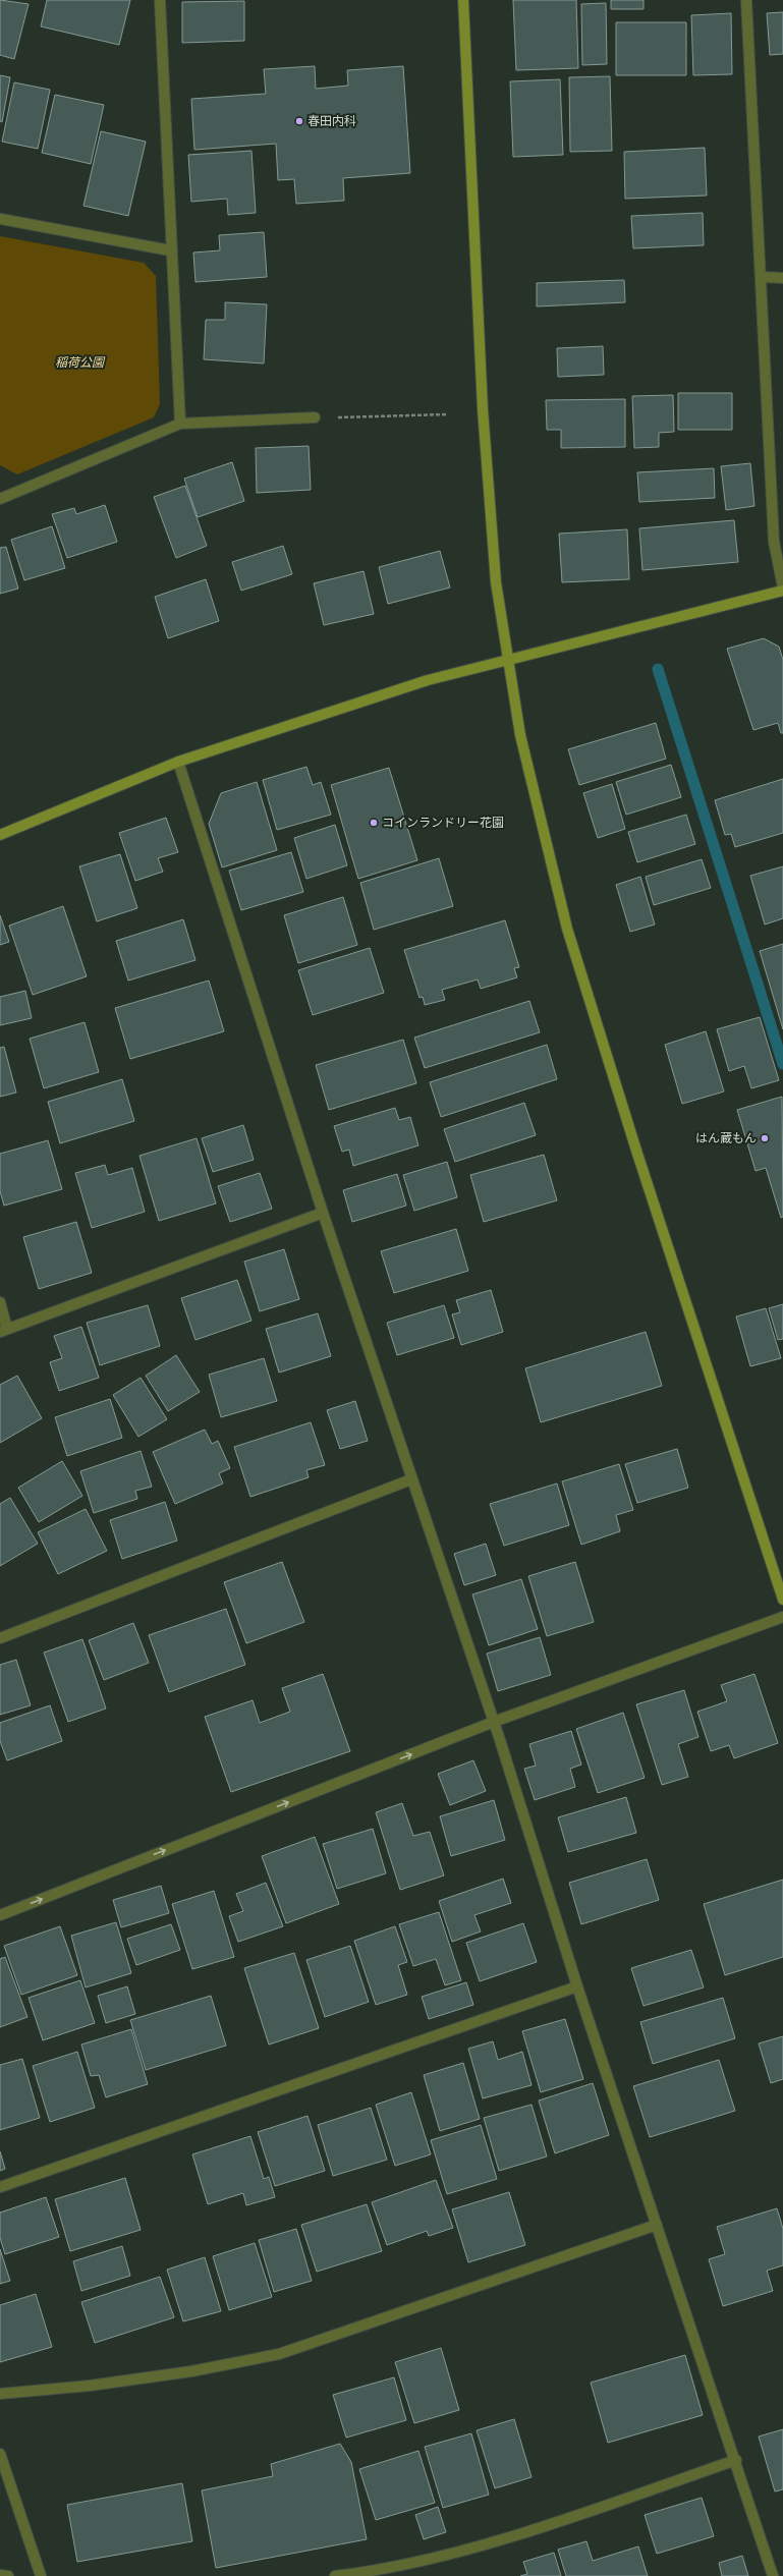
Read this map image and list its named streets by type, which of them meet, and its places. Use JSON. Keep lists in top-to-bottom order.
{
  "parks": ["稲荷公園"],
  "places": ["春田内科", "コインランドリー花園", "はん蔵もん"]
}
